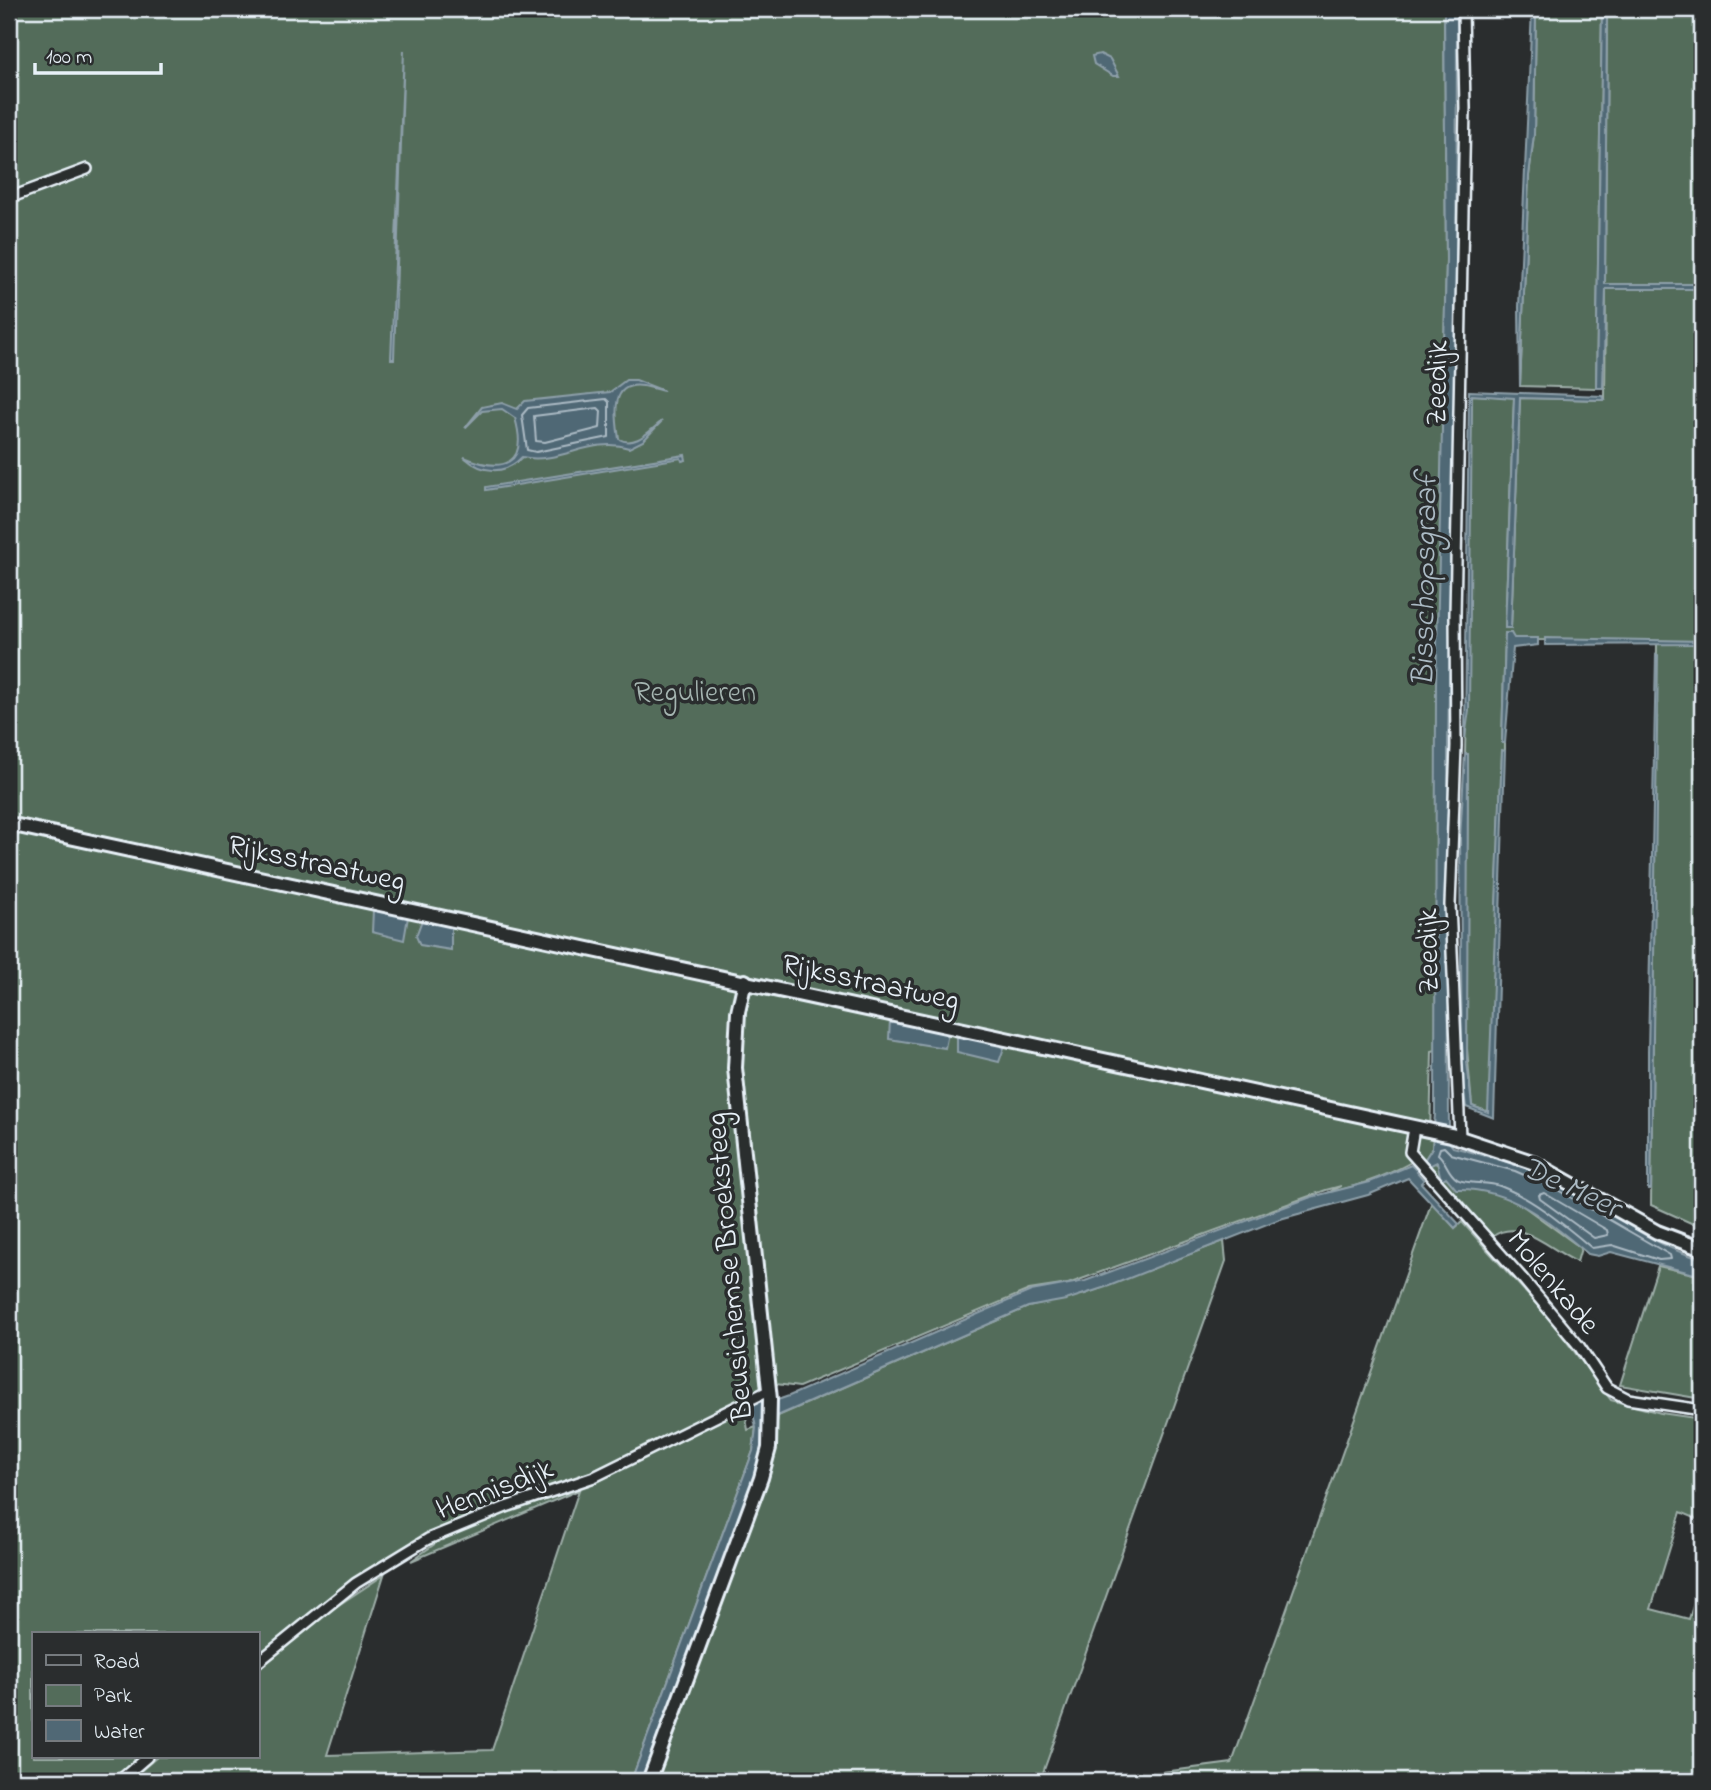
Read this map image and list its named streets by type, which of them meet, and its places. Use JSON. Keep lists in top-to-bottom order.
{
  "streets": {
    "main road": ["Rijksstraatweg", "Beusichemse Broeksteeg"],
    "street": ["Zeedijk", "Molenkade", "Hennisdijk"]
  },
  "crossings": [
    ["Zeedijk", "Rijksstraatweg"],
    ["Rijksstraatweg", "Beusichemse Broeksteeg"],
    ["Rijksstraatweg", "Molenkade"],
    ["Beusichemse Broeksteeg", "Hennisdijk"]
  ],
  "water": ["Bisschopsgraaf", "De Meer"],
  "parks": ["Regulieren"],
  "legend": ["Road", "Park", "Water"],
  "scale_bar": "100 m"
}
